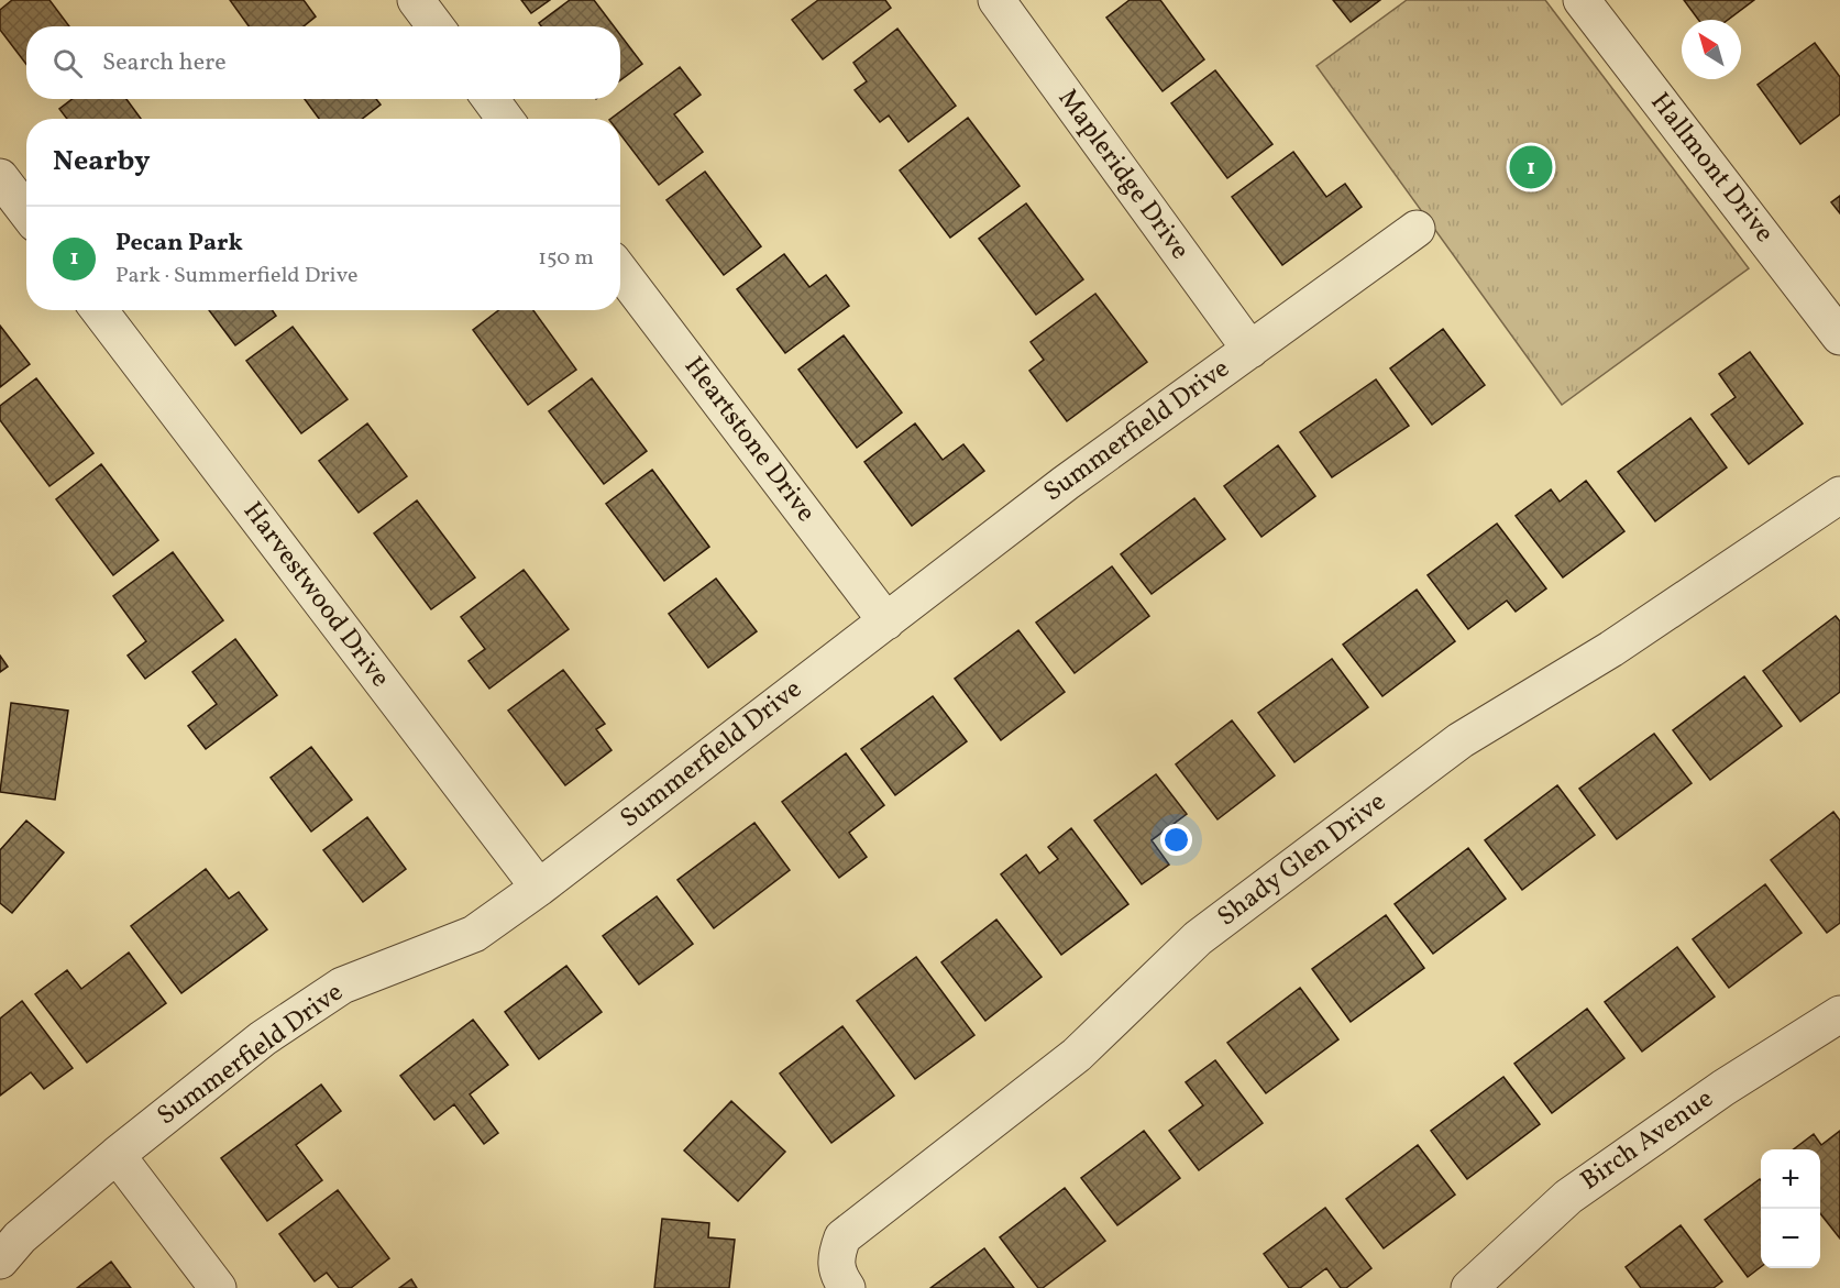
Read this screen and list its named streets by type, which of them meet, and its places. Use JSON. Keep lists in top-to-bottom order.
{
  "streets": {
    "street": [
      "Hallmont Drive",
      "Mapleridge Drive",
      "Summerfield Drive",
      "Heartstone Drive",
      "Harvestwood Drive",
      "Shady Glen Drive",
      "Birch Avenue"
    ]
  },
  "crossings": [
    ["Mapleridge Drive", "Summerfield Drive"],
    ["Summerfield Drive", "Heartstone Drive"],
    ["Summerfield Drive", "Harvestwood Drive"]
  ],
  "north": "top left",
  "page": {
    "search": "Search here",
    "heading": "Nearby",
    "pins": "1",
    "list": [
      {
        "mark": "1",
        "name": "Pecan Park",
        "note": "Park · Summerfield Drive",
        "value": "150 m"
      }
    ],
    "map_buttons": ["+", "−"]
  }
}
